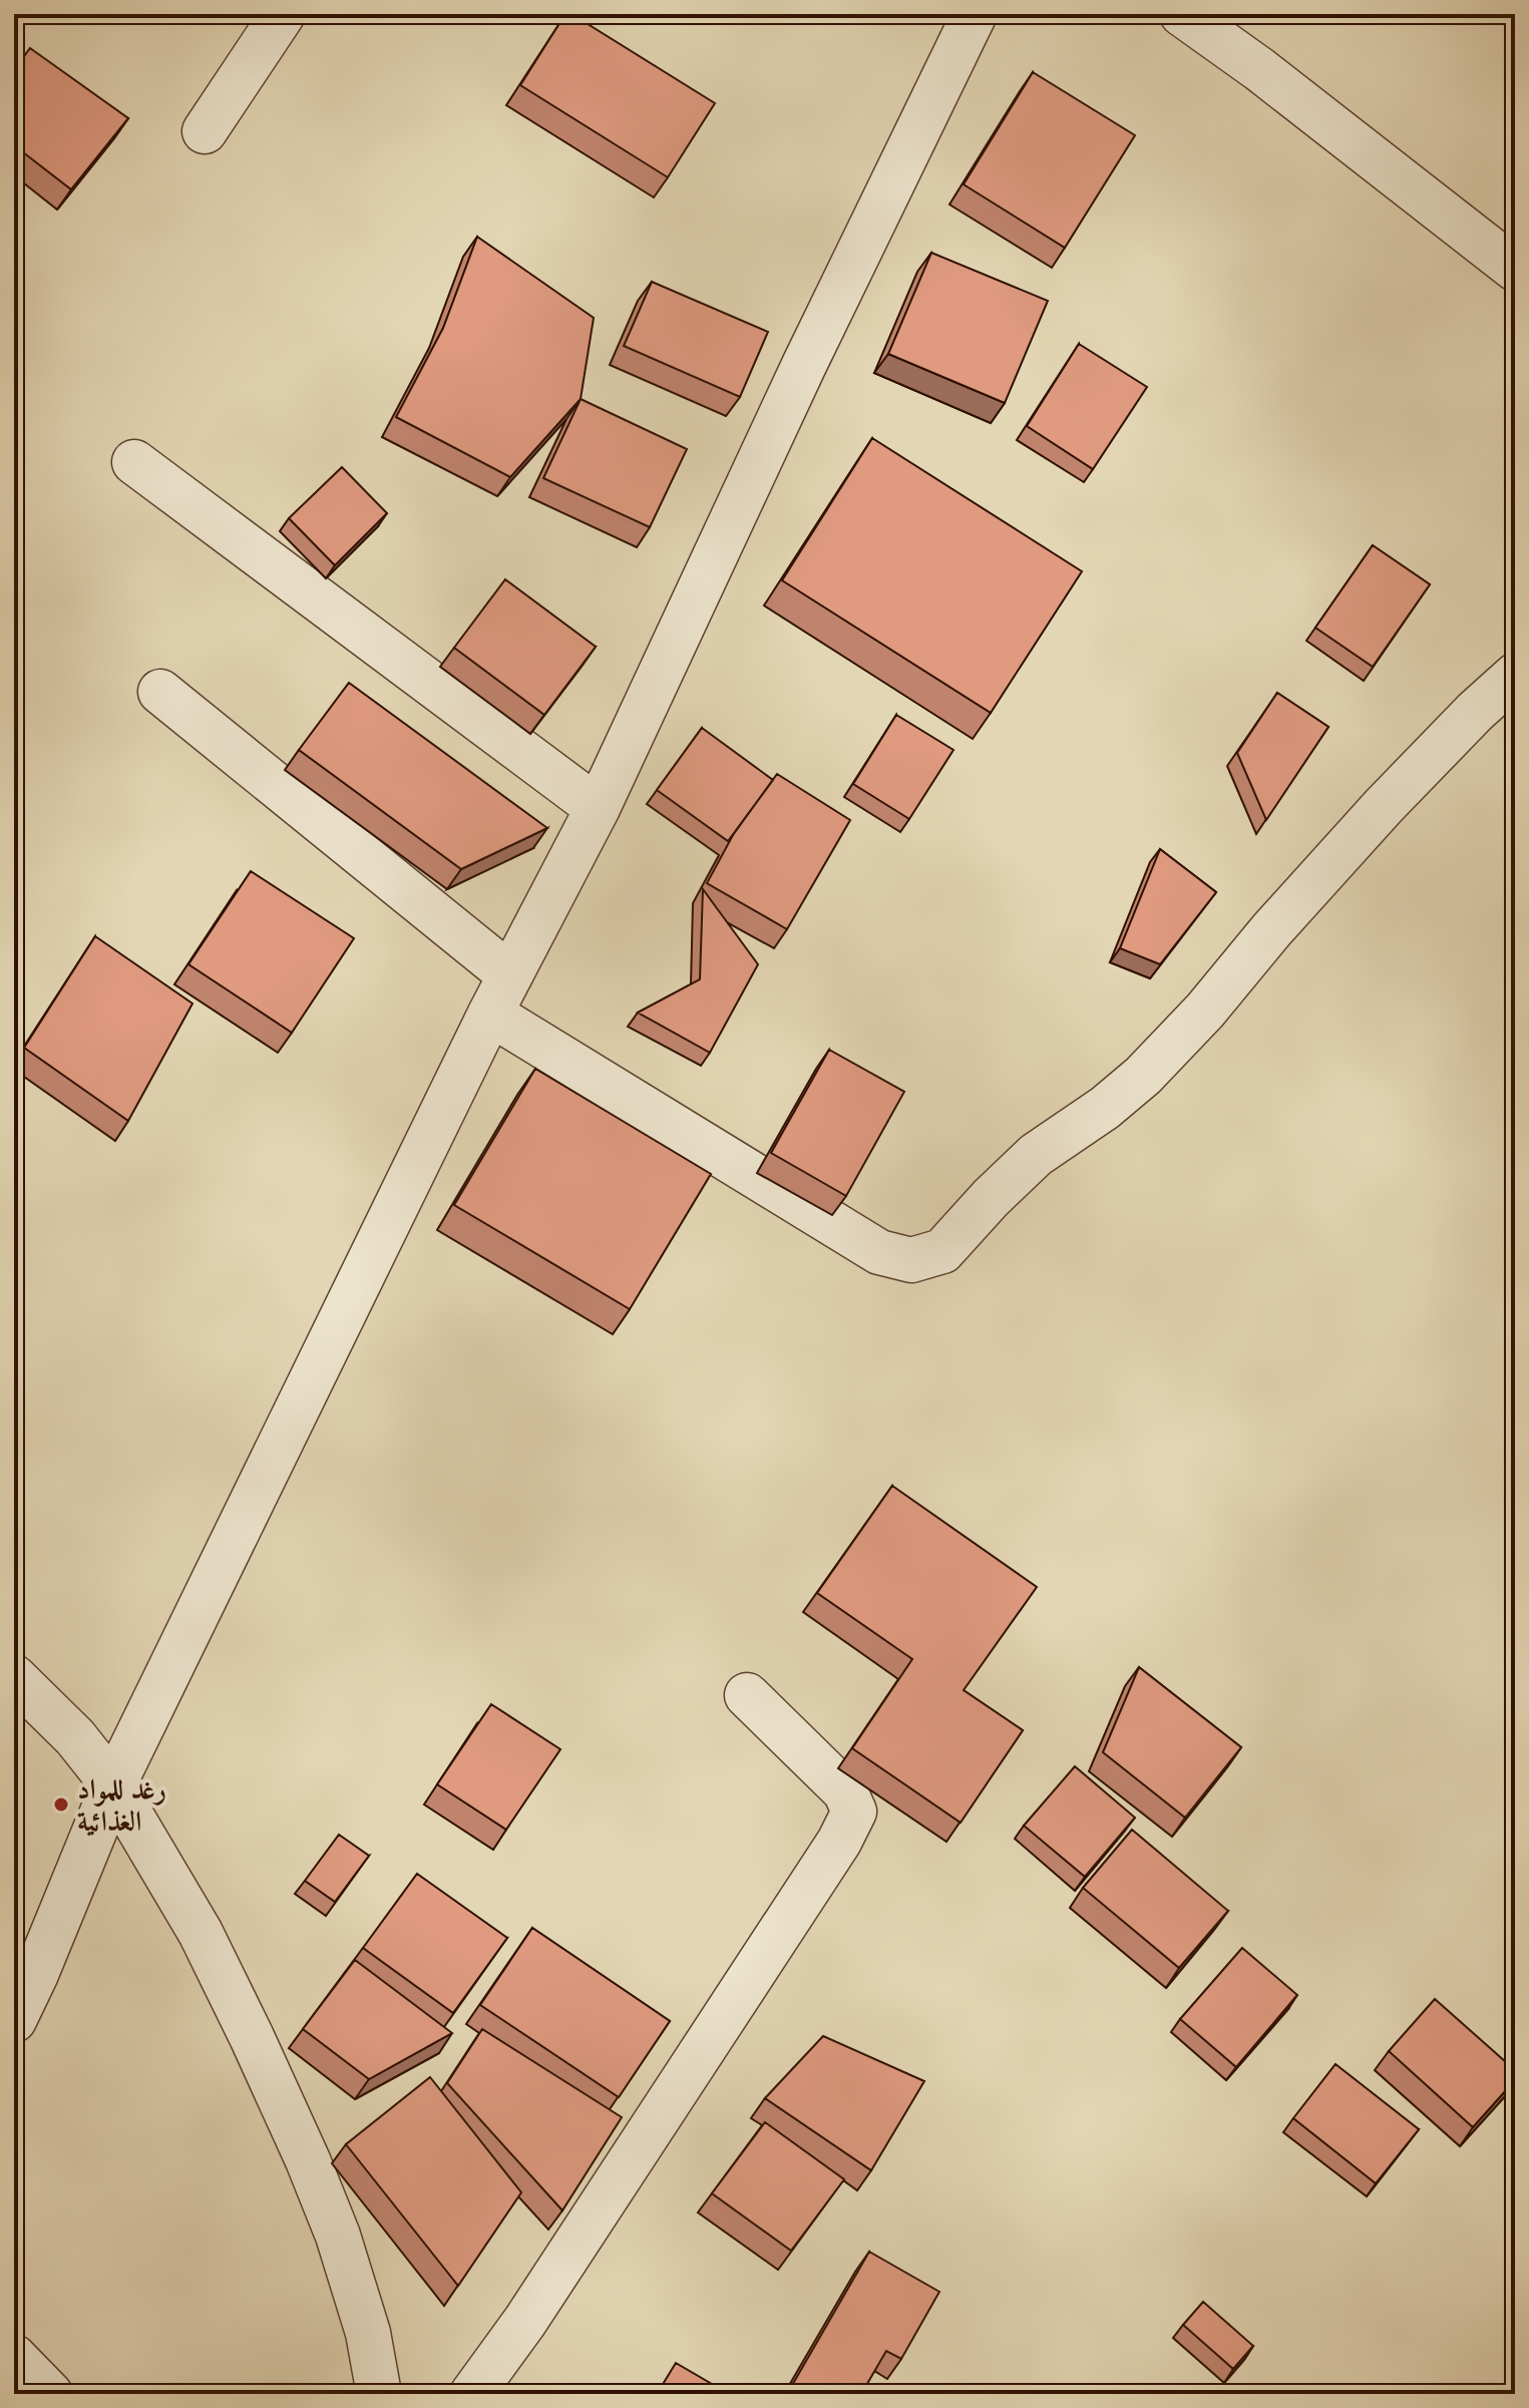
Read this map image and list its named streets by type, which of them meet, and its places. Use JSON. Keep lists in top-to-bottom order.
{
  "places": ["رغد للمواد الغذائية"]
}
